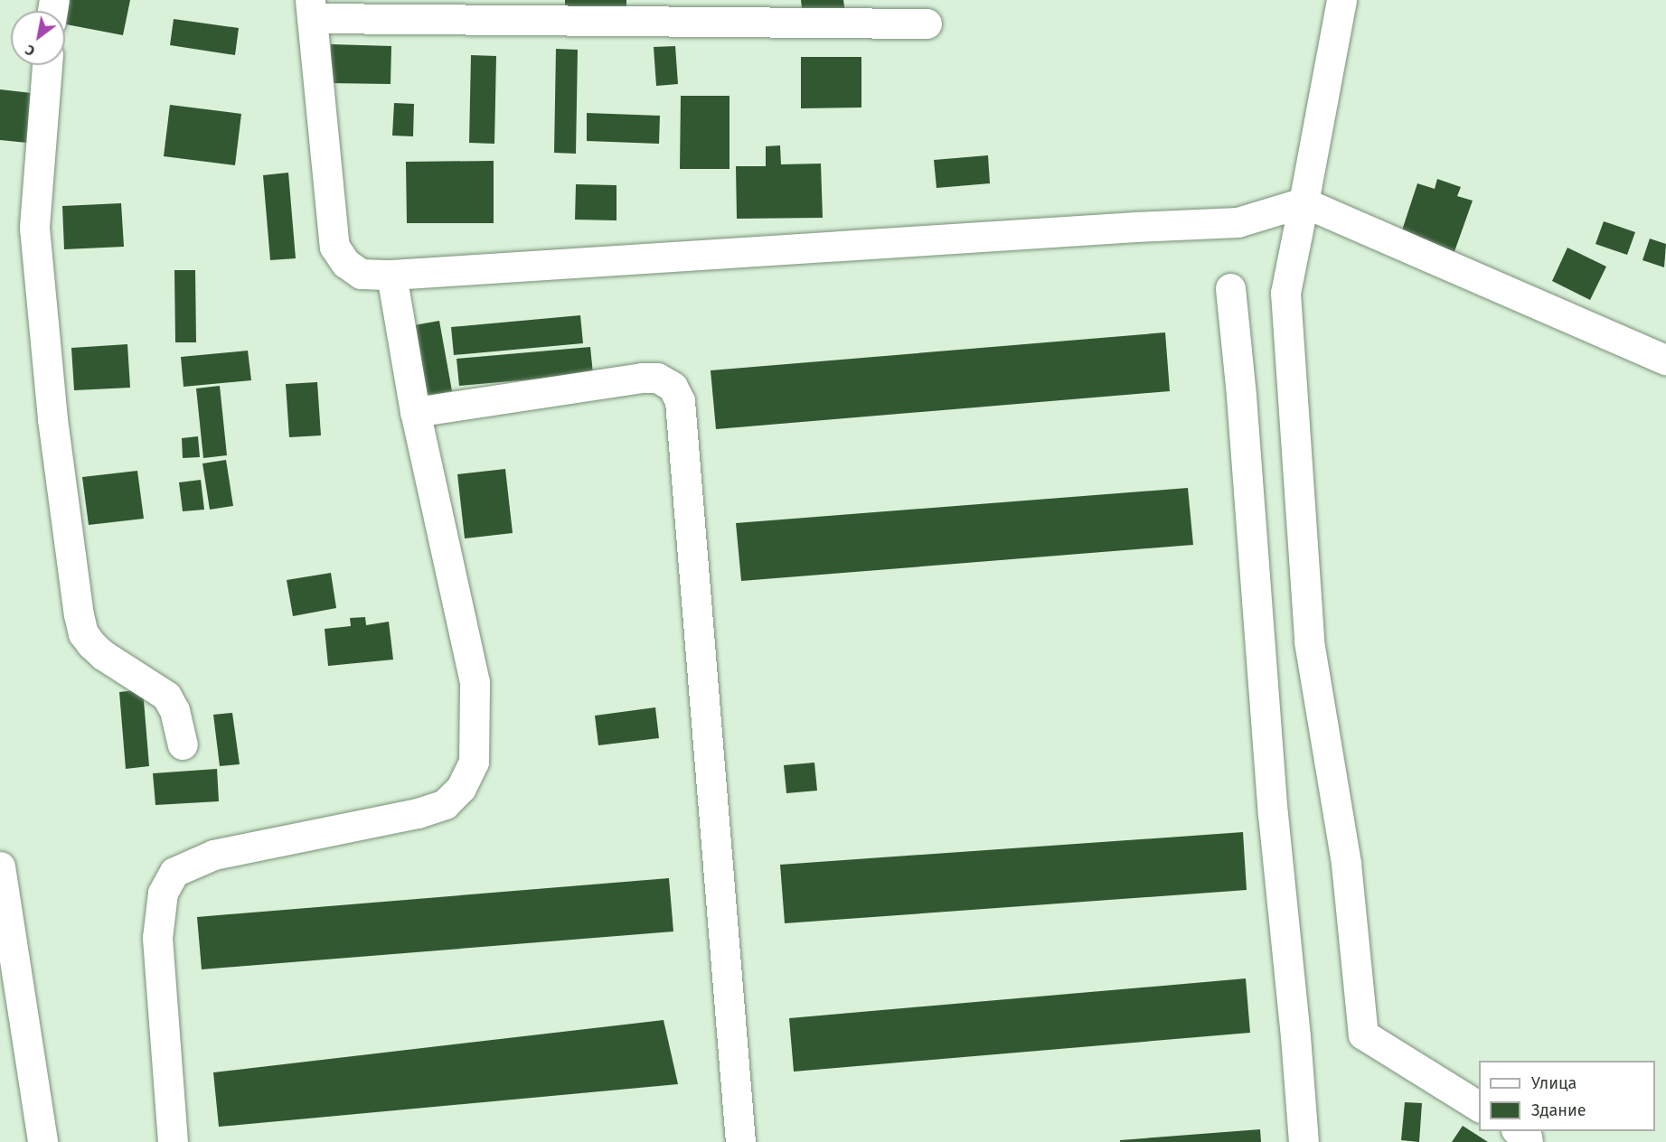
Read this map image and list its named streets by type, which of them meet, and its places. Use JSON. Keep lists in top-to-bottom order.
{
  "legend": ["Улица", "Здание"],
  "north": "bottom left"
}
